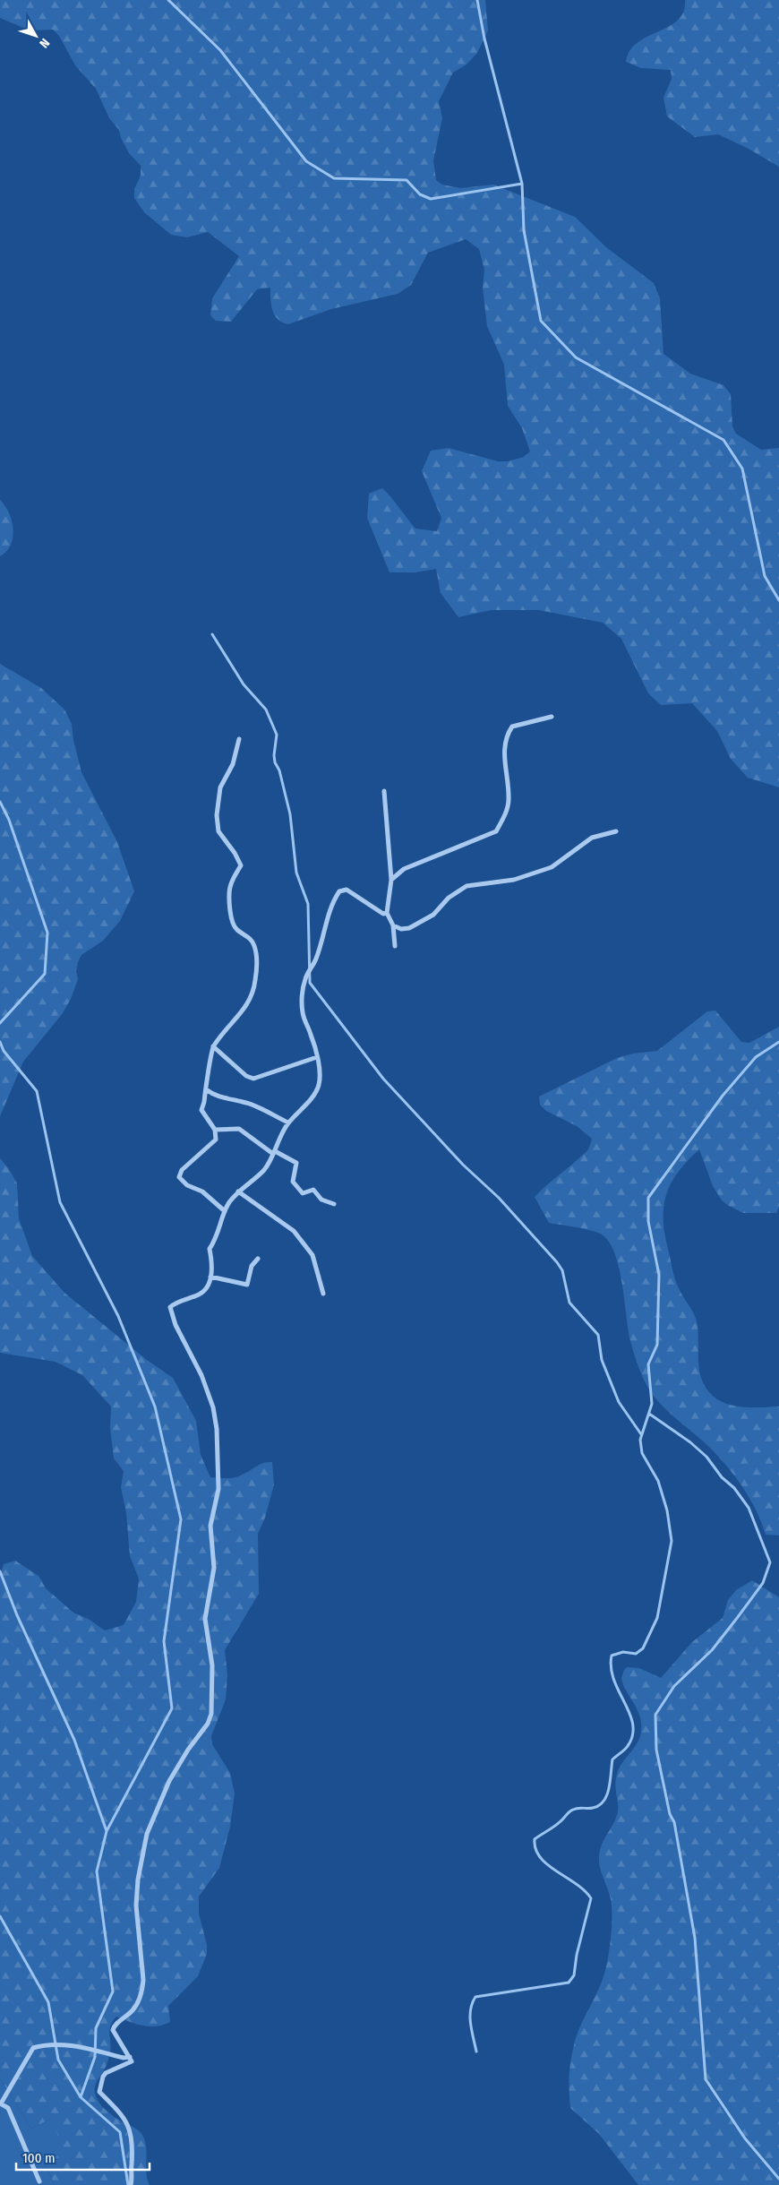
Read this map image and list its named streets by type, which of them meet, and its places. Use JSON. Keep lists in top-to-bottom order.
{
  "scale_bar": "100 m",
  "north": "bottom right"
}
